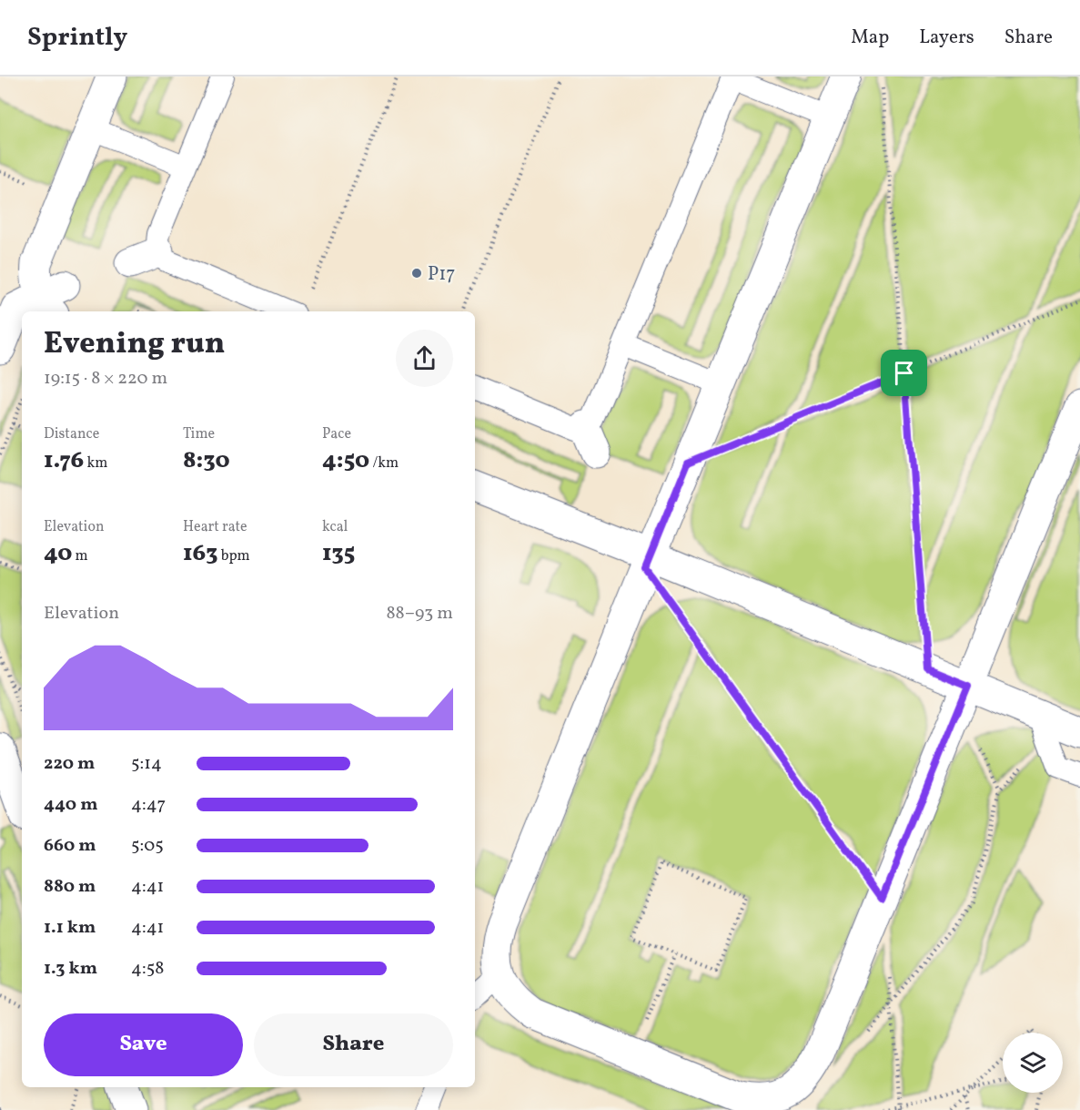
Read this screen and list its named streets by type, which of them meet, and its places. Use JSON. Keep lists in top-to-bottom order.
{
  "places": ["P17"],
  "page": {
    "header": "Sprintly",
    "nav": ["Map", "Layers", "Share"],
    "heading": ["Evening run", "19:15 · 8 × 220 m"],
    "stats": [
      ["Distance", "1.76 km"],
      ["Time", "8:30"],
      ["Pace", "4:50 /km"],
      ["Elevation", "40 m"],
      ["Heart rate", "163 bpm"],
      ["kcal", "135"]
    ],
    "chart": ["Elevation", "88–93 m"],
    "list": [
      {
        "name": "220 m",
        "note": "5:14"
      },
      {
        "name": "440 m",
        "note": "4:47"
      },
      {
        "name": "660 m",
        "note": "5:05"
      },
      {
        "name": "880 m",
        "note": "4:41"
      },
      {
        "name": "1.1 km",
        "note": "4:41"
      },
      {
        "name": "1.3 km",
        "note": "4:58"
      }
    ],
    "buttons": ["Save", "Share"]
  }
}
